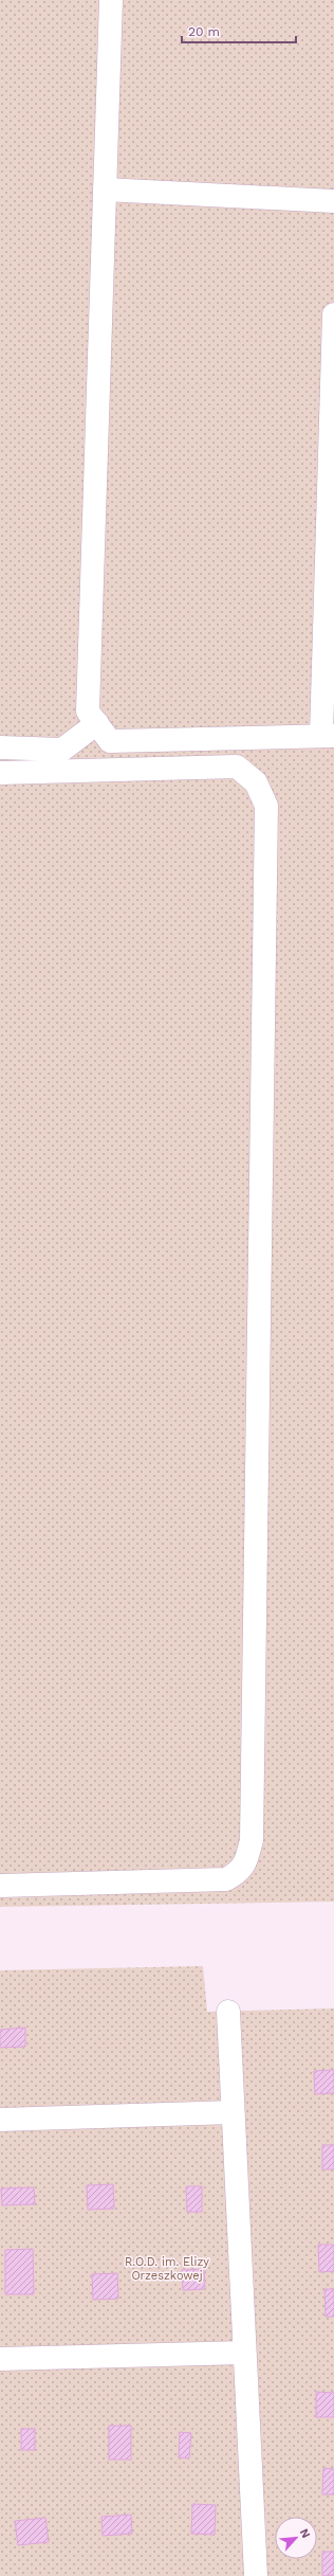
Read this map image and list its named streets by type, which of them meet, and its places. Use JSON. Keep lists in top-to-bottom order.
{
  "parks": ["R.O.D. im. Elizy Orzeszkowej"],
  "scale_bar": "20 m",
  "north": "top right"
}
